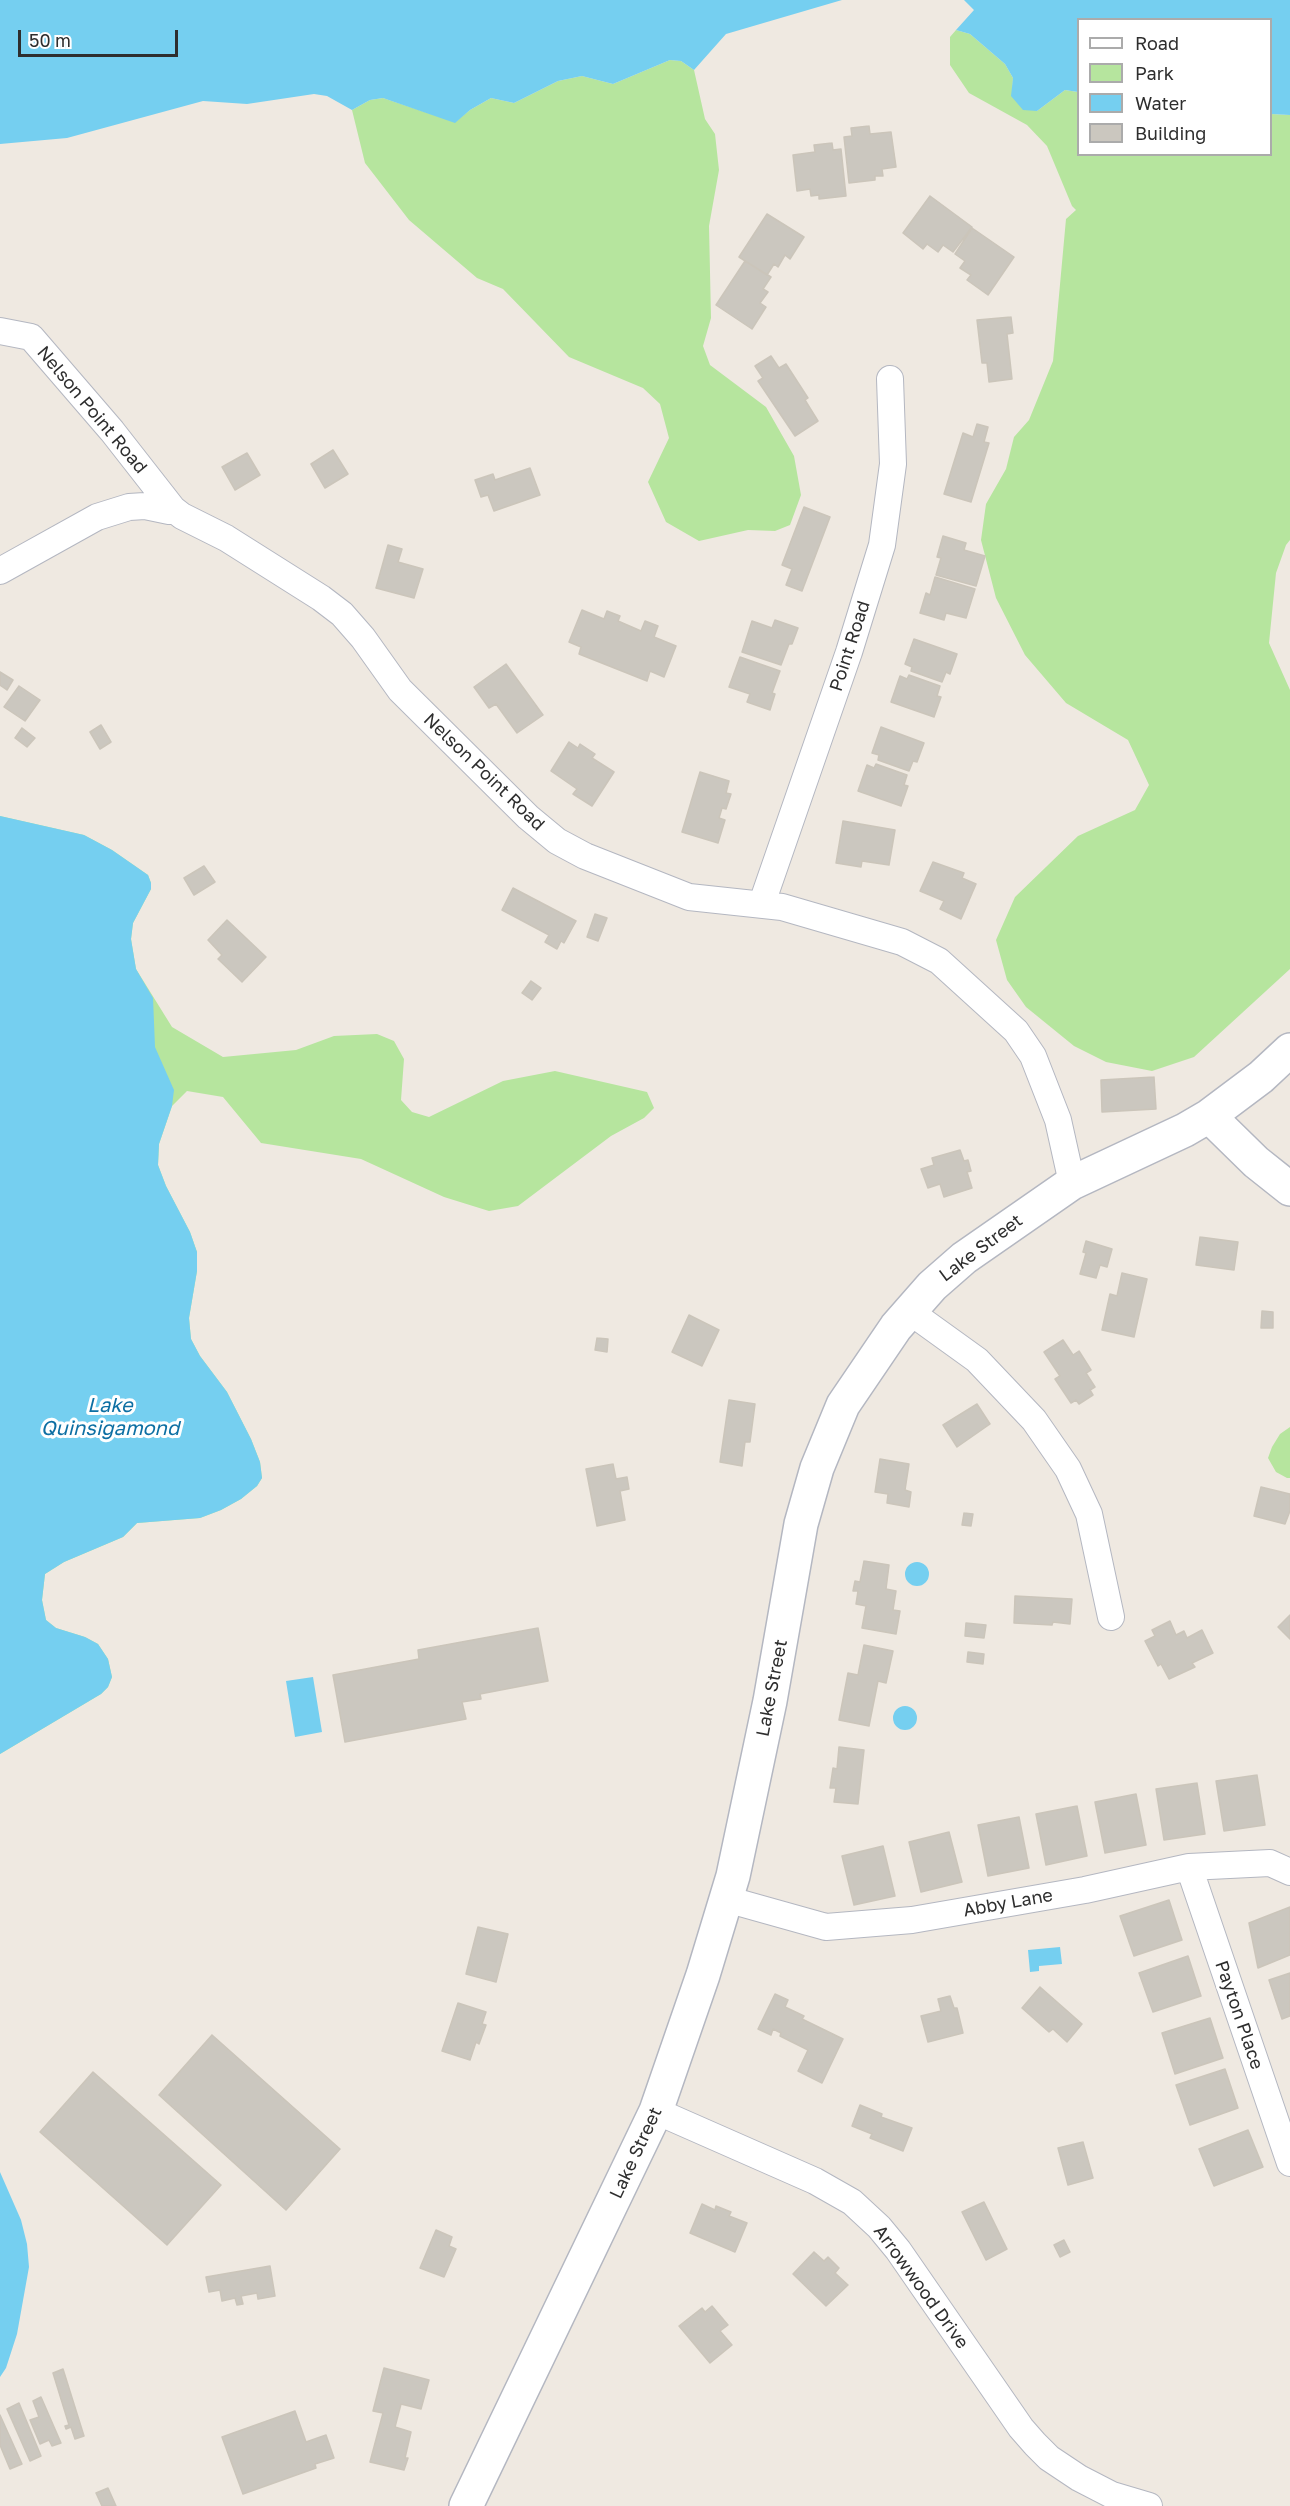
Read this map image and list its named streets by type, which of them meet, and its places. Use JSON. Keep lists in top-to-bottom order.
{
  "streets": {
    "main road": ["Lake Street"],
    "street": [
      "Nelson Point Road",
      "Point Road",
      "Abby Lane",
      "Payton Place",
      "Arrowwood Drive"
    ]
  },
  "crossings": [
    ["Nelson Point Road", "Point Road"],
    ["Nelson Point Road", "Lake Street"],
    ["Lake Street", "Abby Lane"],
    ["Lake Street", "Arrowwood Drive"],
    ["Abby Lane", "Payton Place"]
  ],
  "water": ["Lake Quinsigamond"],
  "legend": [
    "Road",
    "Park",
    "Water",
    "Building"
  ],
  "scale_bar": "50 m"
}
